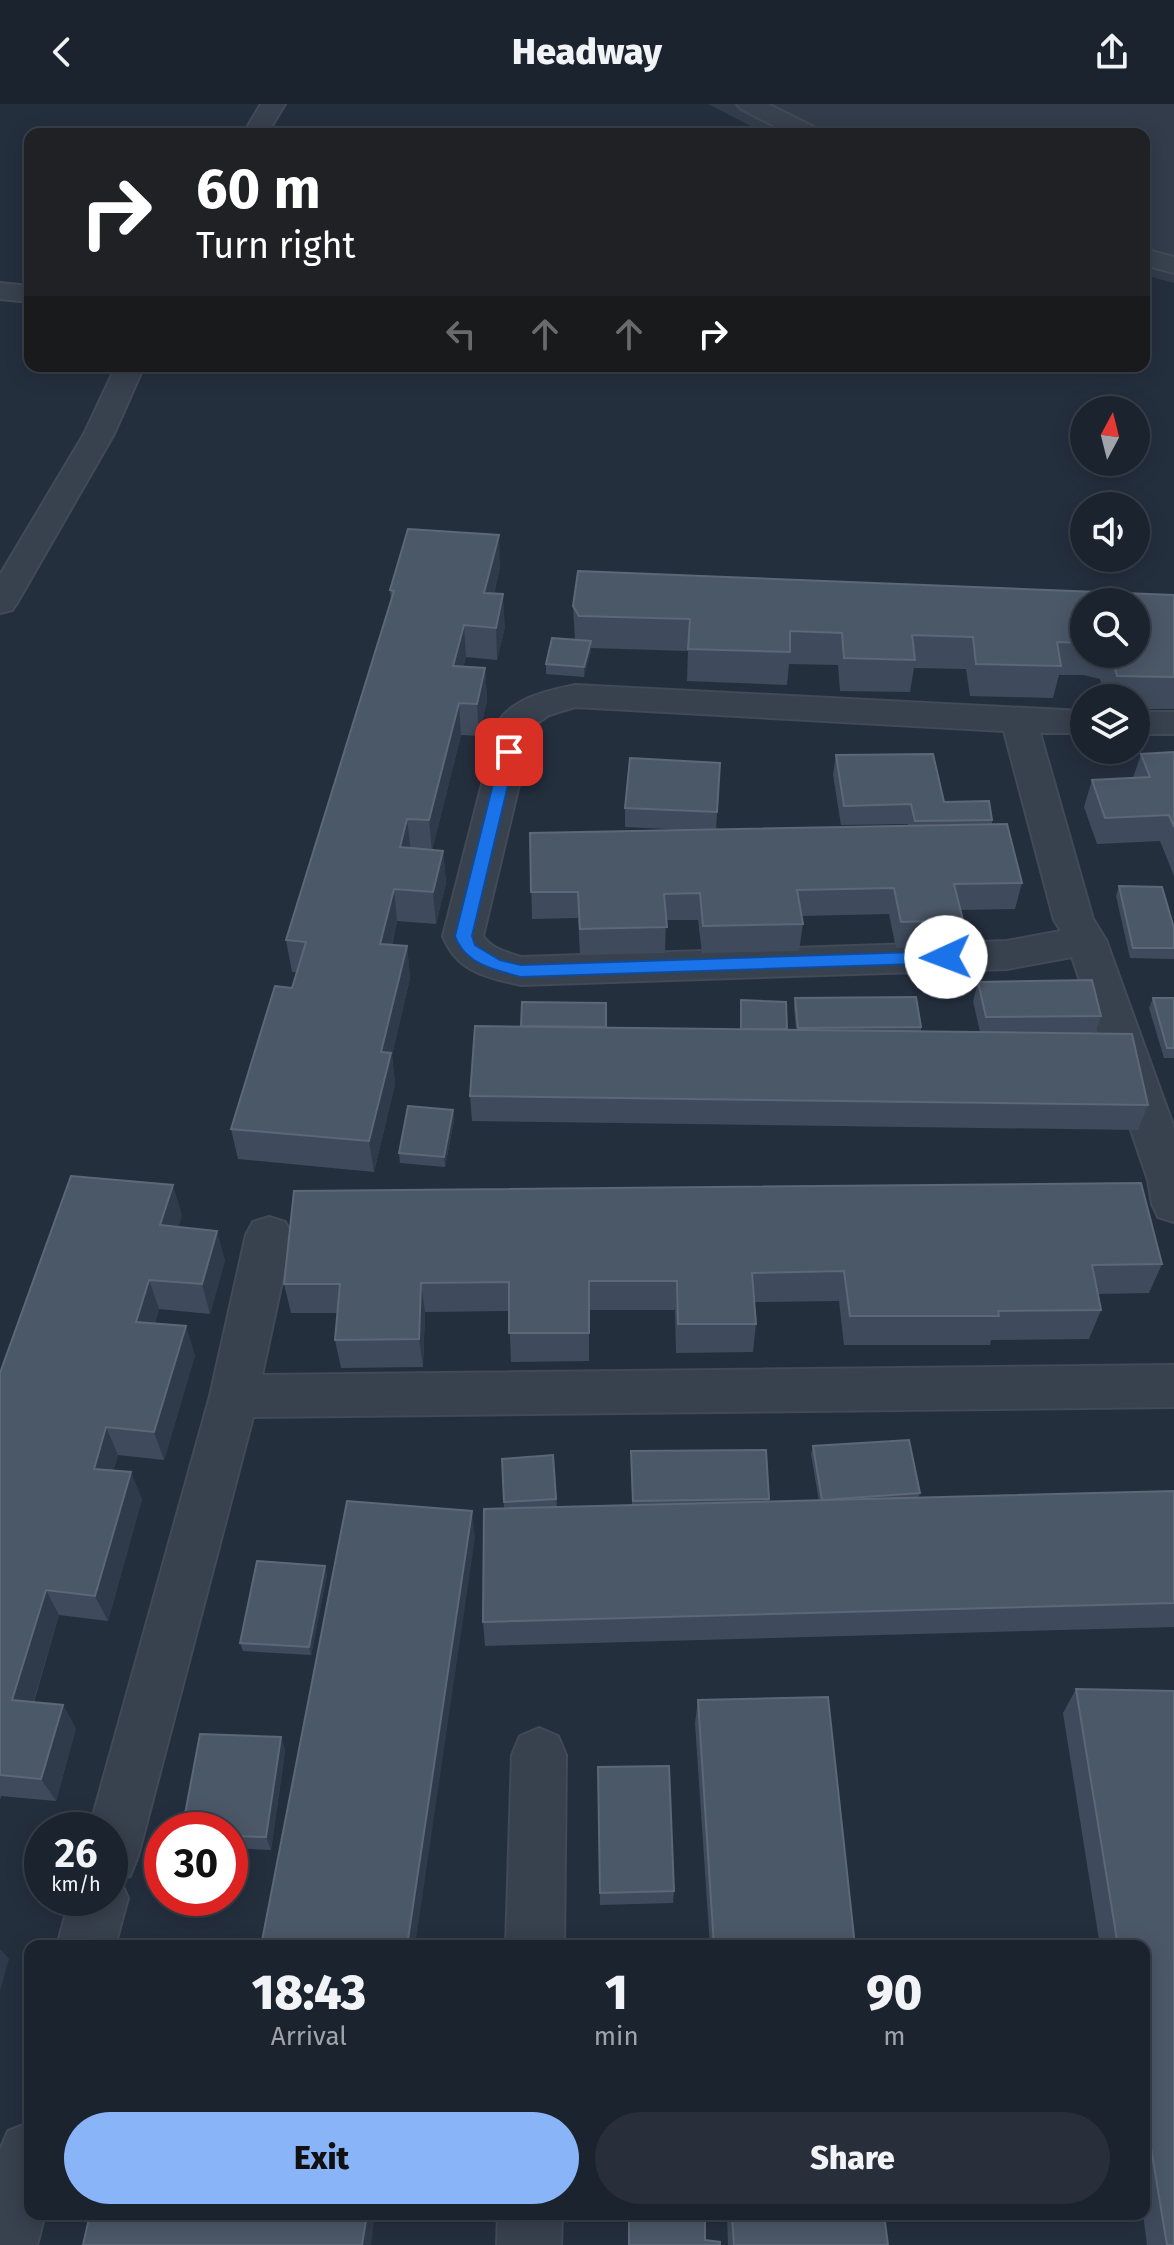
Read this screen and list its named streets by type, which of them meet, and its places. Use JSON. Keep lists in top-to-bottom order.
{
  "north": "top",
  "page": {
    "header": "Headway",
    "turn": ["60 m", "Turn right"],
    "speed": "26 km/h",
    "limit": "30",
    "eta": [
      "18:43",
      "Arrival",
      "1",
      "min",
      "90",
      "m"
    ],
    "buttons": ["Exit", "Share"]
  }
}
